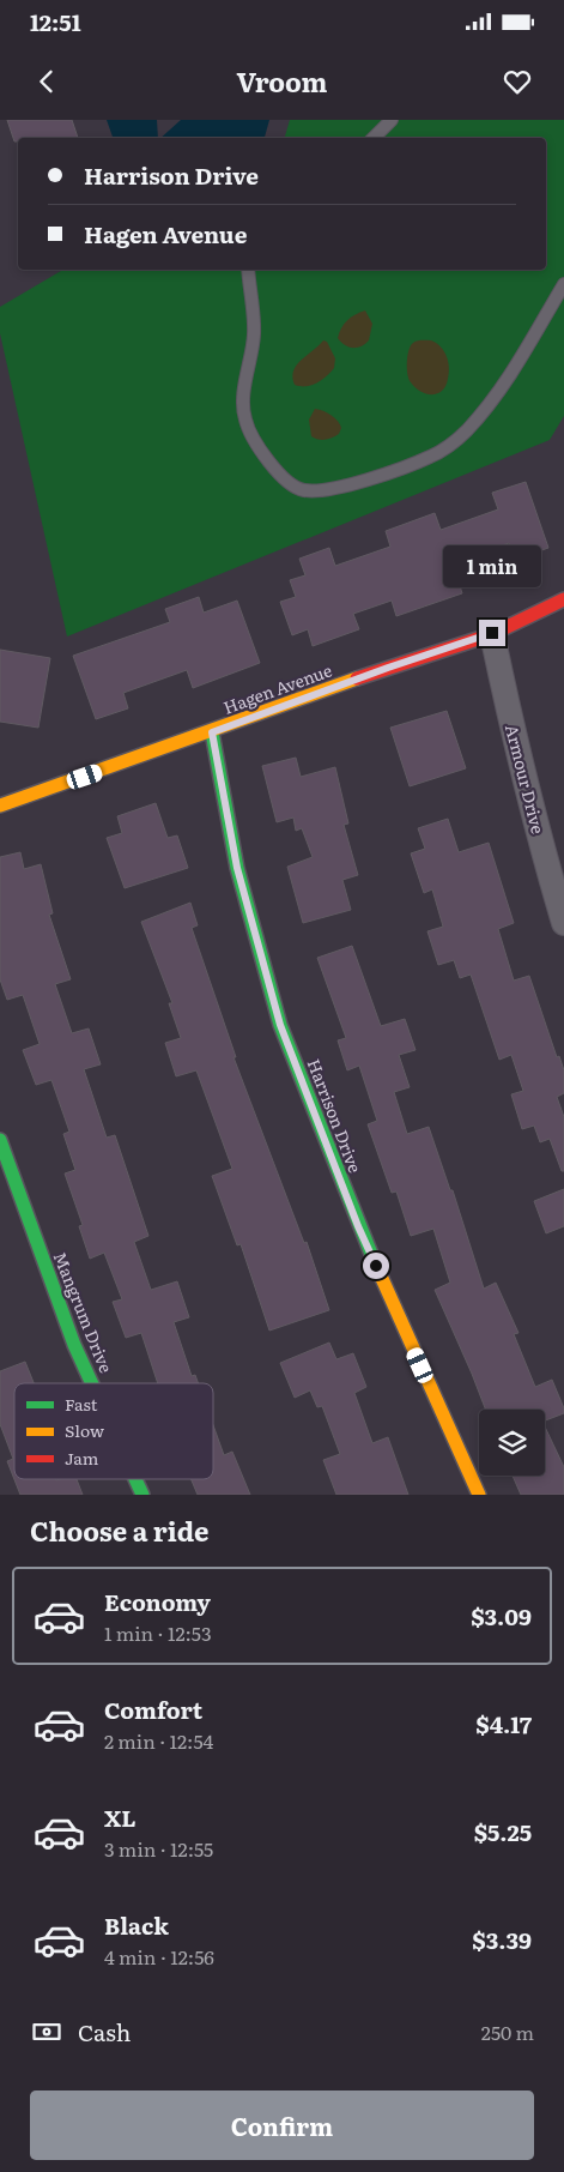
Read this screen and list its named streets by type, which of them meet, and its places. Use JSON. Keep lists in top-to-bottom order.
{
  "streets": {
    "street": [
      "Hagen Avenue",
      "Armour Drive",
      "Harrison Drive",
      "Mangrum Drive"
    ]
  },
  "crossings": [
    ["Hagen Avenue", "Armour Drive"],
    ["Hagen Avenue", "Harrison Drive"]
  ],
  "legend": ["Fast", "Slow", "Jam"],
  "page": {
    "status": "12:51",
    "header": "Vroom",
    "banner": ["Harrison Drive", "Hagen Avenue"],
    "bubble": "1 min",
    "heading": "Choose a ride",
    "list": [
      {
        "name": "Economy",
        "note": "1 min · 12:53",
        "value": "$3.09"
      },
      {
        "name": "Comfort",
        "note": "2 min · 12:54",
        "value": "$4.17"
      },
      {
        "name": "XL",
        "note": "3 min · 12:55",
        "value": "$5.25"
      },
      {
        "name": "Black",
        "note": "4 min · 12:56",
        "value": "$3.39"
      }
    ],
    "pay": ["Cash", "250 m"],
    "buttons": "Confirm"
  }
}
